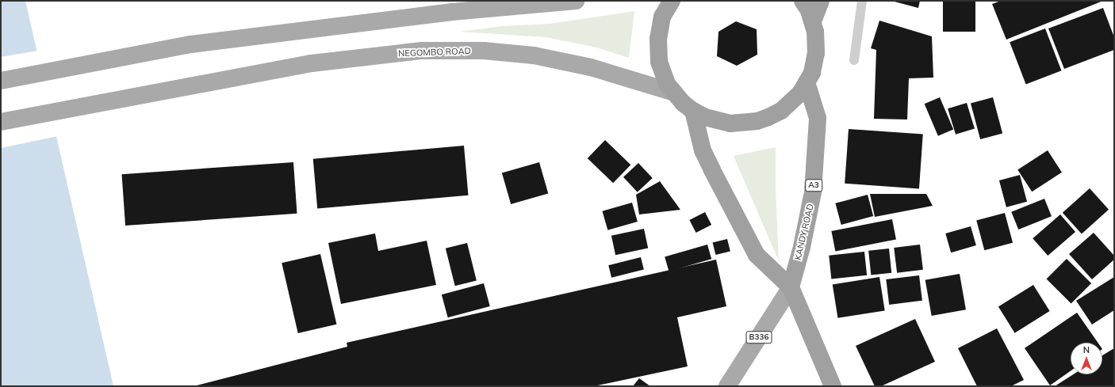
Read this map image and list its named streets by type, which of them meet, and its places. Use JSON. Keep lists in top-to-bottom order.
{
  "streets": {
    "highway": ["A3", "KANDY ROAD"],
    "main road": ["NEGOMBO ROAD", "B336"]
  },
  "crossings": [
    ["KANDY ROAD", "B336"]
  ],
  "north": "top"
}
